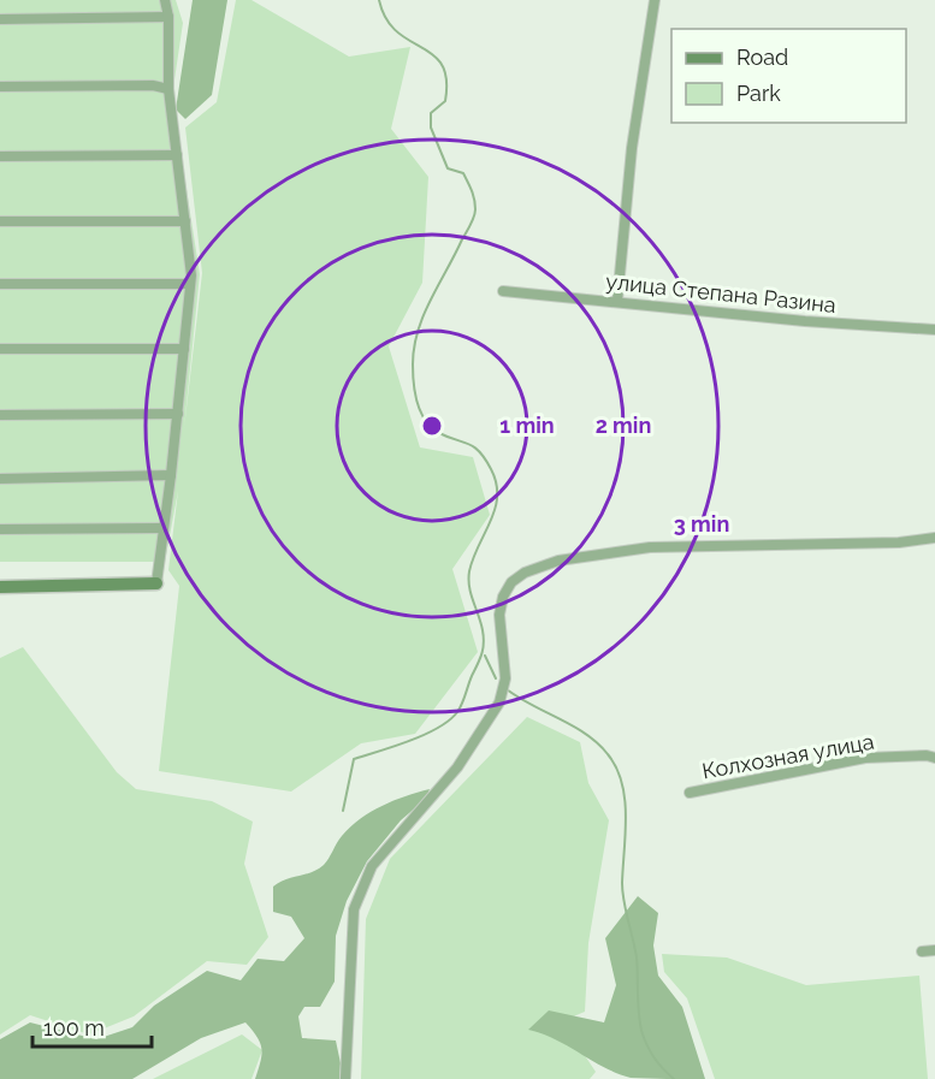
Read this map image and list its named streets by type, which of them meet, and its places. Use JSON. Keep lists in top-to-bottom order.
{
  "streets": {
    "street": ["улица Степана Разина", "Колхозная улица"]
  },
  "legend": ["Road", "Park"],
  "scale_bar": "100 m",
  "rings": ["1 min", "2 min", "3 min"]
}
